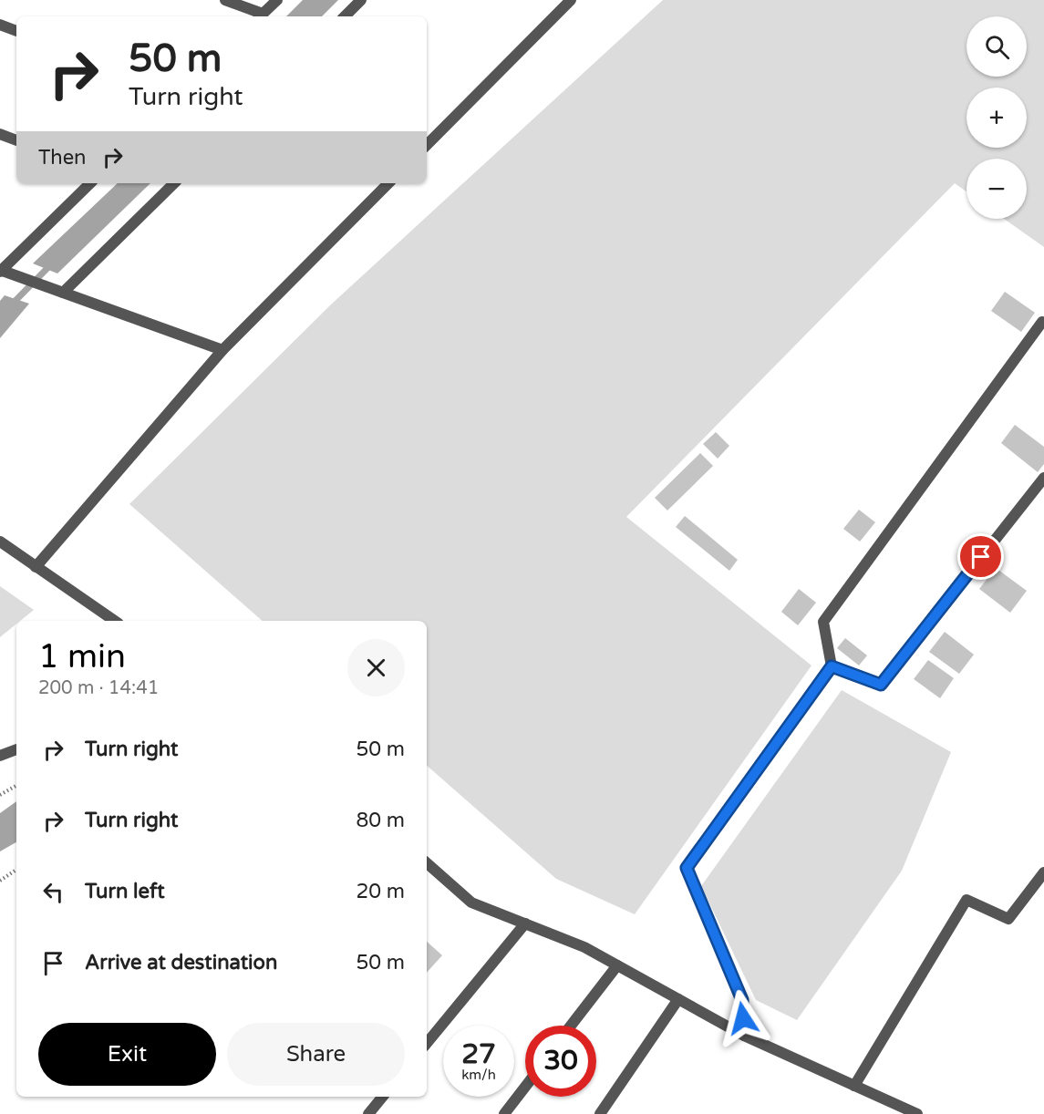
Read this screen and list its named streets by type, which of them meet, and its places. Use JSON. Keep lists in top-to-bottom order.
{
  "page": {
    "map_buttons": ["+", "−"],
    "turn": ["50 m", "Turn right"],
    "then": "Then",
    "heading": ["1 min", "200 m · 14:41"],
    "list": [
      {
        "name": "Turn right",
        "value": "50 m"
      },
      {
        "name": "Turn right",
        "value": "80 m"
      },
      {
        "name": "Turn left",
        "value": "20 m"
      },
      {
        "name": "Arrive at destination",
        "value": "50 m"
      }
    ],
    "buttons": ["Exit", "Share"],
    "speed": "27 km/h",
    "limit": "30"
  }
}
